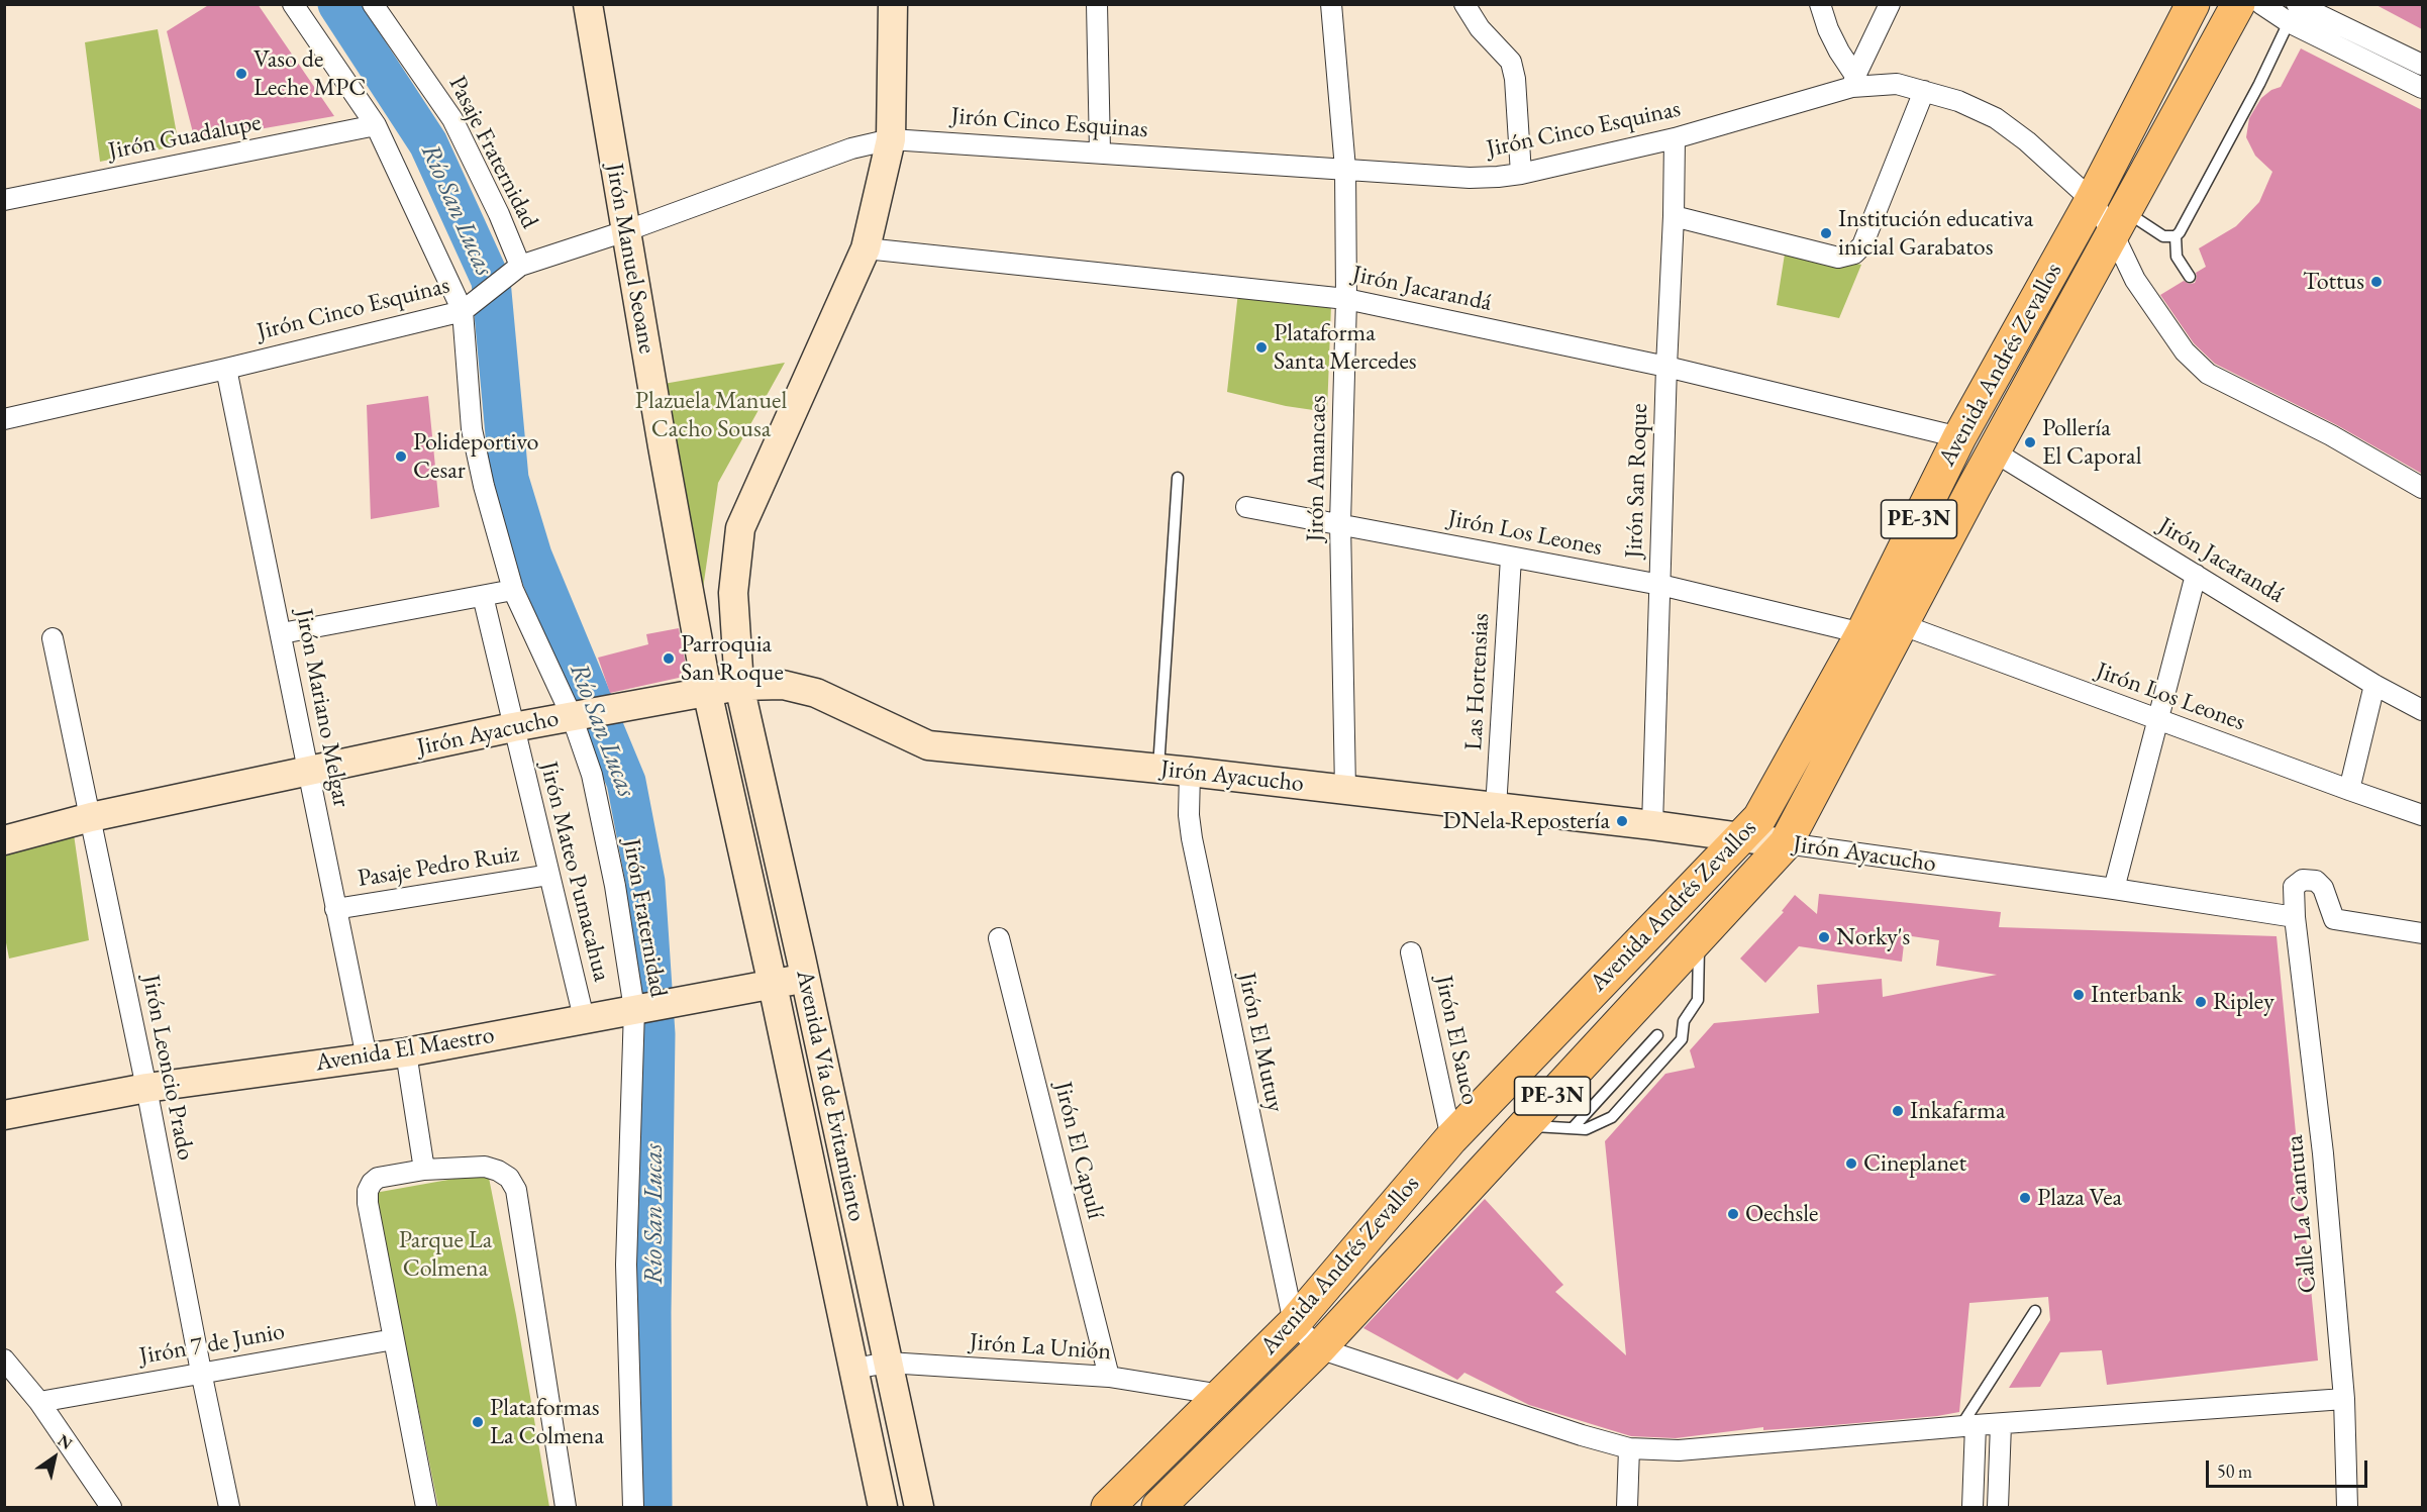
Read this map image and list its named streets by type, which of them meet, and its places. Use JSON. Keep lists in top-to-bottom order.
{
  "streets": {
    "highway": ["Avenida Andrés Zevallos", "PE-3N"],
    "street": [
      "Jirón Cinco Esquinas",
      "Jirón Guadalupe",
      "Pasaje Fraternidad",
      "Jirón Manuel Seoane",
      "Jirón Jacarandá",
      "Jirón Amancaes",
      "Jirón San Roque",
      "Jirón Los Leones",
      "Las Hortensias",
      "Jirón Mariano Melgar",
      "Jirón Ayacucho",
      "Pasaje Pedro Ruiz",
      "Jirón Mateo Pumacahua",
      "Jirón Fraternidad",
      "Jirón El Sauco",
      "Jirón El Mutuy",
      "Avenida El Maestro",
      "Jirón Leoncio Prado",
      "Avenida Vía de Evitamiento",
      "Jirón El Capulí",
      "Calle La Cantuta",
      "Jirón 7 de Junio",
      "Jirón La Unión"
    ]
  },
  "crossings": [
    ["Jirón Cinco Esquinas", "Pasaje Fraternidad"],
    ["Jirón Cinco Esquinas", "Jirón Manuel Seoane"],
    ["Jirón Cinco Esquinas", "Avenida Andrés Zevallos"],
    ["Jirón Cinco Esquinas", "Jirón Amancaes"],
    ["Jirón Cinco Esquinas", "Jirón San Roque"],
    ["Jirón Cinco Esquinas", "Jirón Mariano Melgar"],
    ["Jirón Cinco Esquinas", "Jirón Fraternidad"],
    ["Jirón Cinco Esquinas", "Avenida Vía de Evitamiento"],
    ["Jirón Guadalupe", "Jirón Fraternidad"],
    ["Jirón Manuel Seoane", "Jirón Ayacucho"],
    ["Jirón Manuel Seoane", "Avenida Vía de Evitamiento"],
    ["Jirón Jacarandá", "Avenida Andrés Zevallos"],
    ["Jirón Jacarandá", "Jirón Amancaes"],
    ["Jirón Jacarandá", "Jirón San Roque"],
    ["Jirón Jacarandá", "Avenida Vía de Evitamiento"],
    ["Avenida Andrés Zevallos", "Jirón Los Leones"],
    ["Avenida Andrés Zevallos", "Jirón Ayacucho"],
    ["Avenida Andrés Zevallos", "Jirón El Sauco"],
    ["Avenida Andrés Zevallos", "Jirón El Mutuy"],
    ["Avenida Andrés Zevallos", "Jirón La Unión"],
    ["Jirón Amancaes", "Jirón Los Leones"],
    ["Jirón Amancaes", "Jirón Ayacucho"],
    ["Jirón San Roque", "Jirón Los Leones"],
    ["Jirón San Roque", "Jirón Ayacucho"],
    ["Jirón Los Leones", "Las Hortensias"],
    ["Las Hortensias", "Jirón Ayacucho"],
    ["Jirón Mariano Melgar", "Jirón Ayacucho"],
    ["Jirón Mariano Melgar", "Pasaje Pedro Ruiz"],
    ["Jirón Mariano Melgar", "Avenida El Maestro"],
    ["Jirón Ayacucho", "Jirón Mateo Pumacahua"],
    ["Jirón Ayacucho", "Jirón Fraternidad"],
    ["Jirón Ayacucho", "Jirón El Mutuy"],
    ["Jirón Ayacucho", "Jirón Leoncio Prado"],
    ["Jirón Ayacucho", "Avenida Vía de Evitamiento"],
    ["Jirón Ayacucho", "Calle La Cantuta"],
    ["Pasaje Pedro Ruiz", "Jirón Mateo Pumacahua"],
    ["Jirón Mateo Pumacahua", "Avenida El Maestro"],
    ["Jirón Fraternidad", "Avenida El Maestro"],
    ["Avenida El Maestro", "Jirón Leoncio Prado"],
    ["Avenida El Maestro", "Avenida Vía de Evitamiento"],
    ["Jirón Leoncio Prado", "Jirón 7 de Junio"],
    ["Avenida Vía de Evitamiento", "Jirón La Unión"],
    ["Jirón El Capulí", "Jirón La Unión"]
  ],
  "water": ["Río San Lucas"],
  "parks": ["Plazuela Manuel Cacho Sousa", "Parque La Colmena"],
  "places": [
    "Vaso de Leche MPC",
    "Institución educativa inicial Garabatos",
    "Tottus",
    "Plataforma Santa Mercedes",
    "Pollería El Caporal",
    "Polideportivo Cesar",
    "Parroquia San Roque",
    "DNela Repostería",
    "Norky's",
    "Interbank",
    "Ripley",
    "Inkafarma",
    "Cineplanet",
    "Plaza Vea",
    "Oechsle",
    "Plataformas La Colmena"
  ],
  "scale_bar": "50 m",
  "north": "top right"
}
